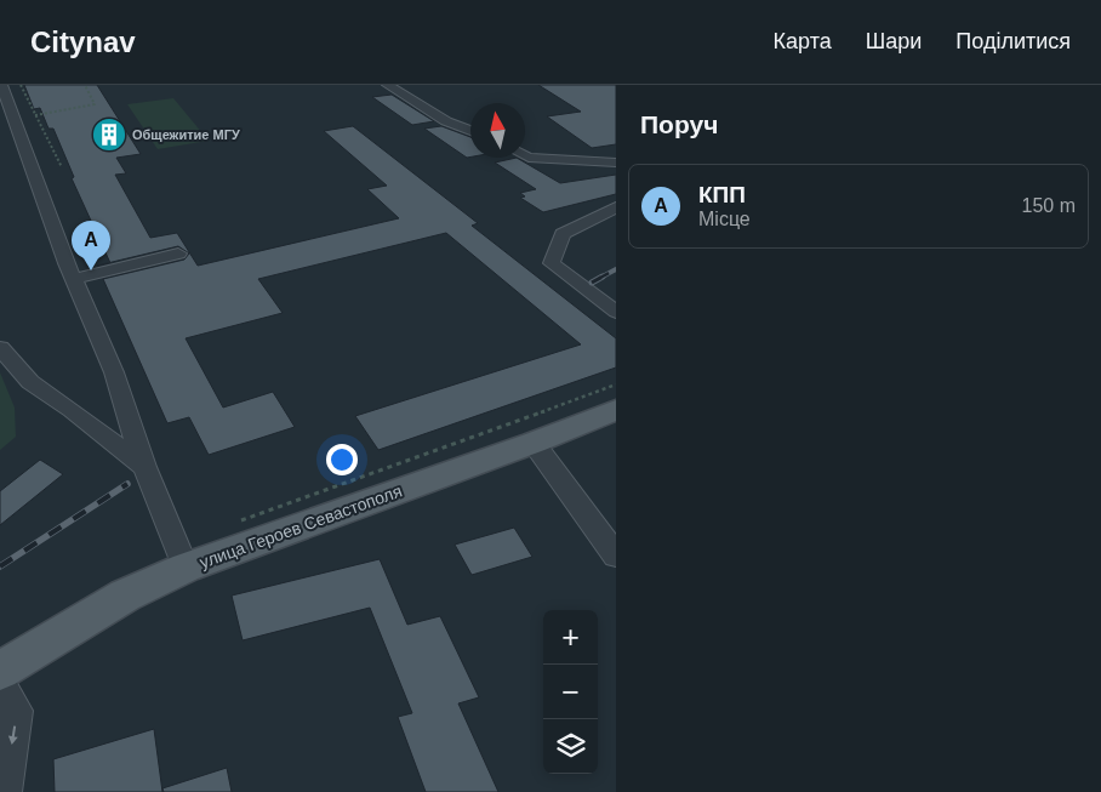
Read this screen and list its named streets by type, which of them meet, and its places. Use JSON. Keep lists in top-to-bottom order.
{
  "streets": {
    "main road": ["улица Героев Севастополя"]
  },
  "places": {
    "building": ["Общежитие МГУ"]
  },
  "north": "top",
  "page": {
    "header": "Citynav",
    "nav": ["Карта", "Шари", "Поділитися"],
    "heading": "Поруч",
    "list": [
      {
        "mark": "A",
        "name": "КПП",
        "note": "Місце",
        "value": "150 m"
      }
    ],
    "pins": "A",
    "map_buttons": ["+", "−"]
  }
}
